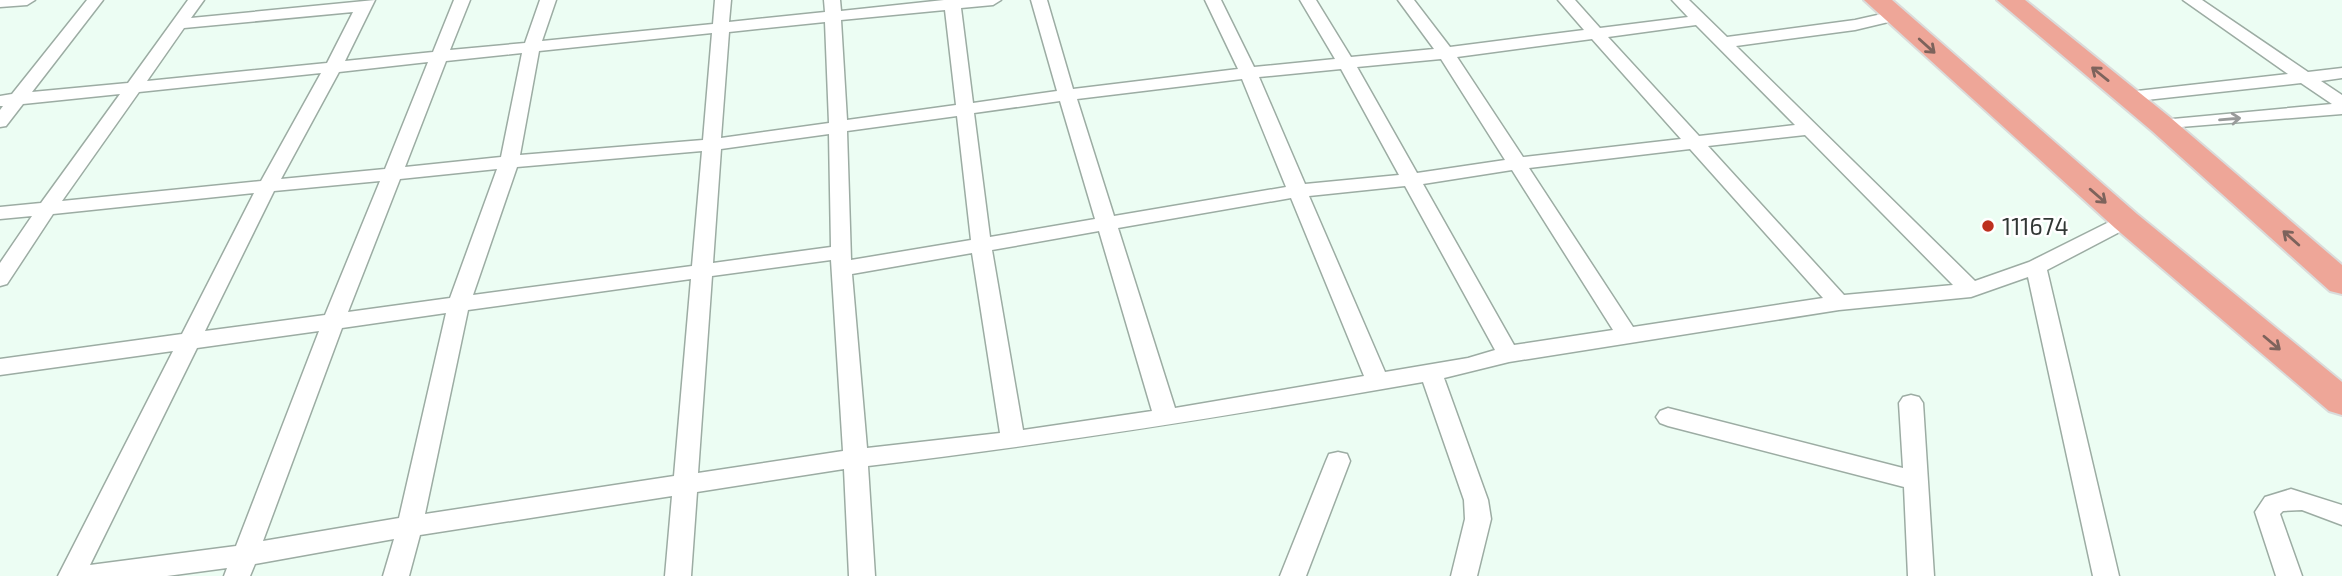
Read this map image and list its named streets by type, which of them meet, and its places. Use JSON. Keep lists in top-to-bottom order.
{
  "places": ["111674"]
}
